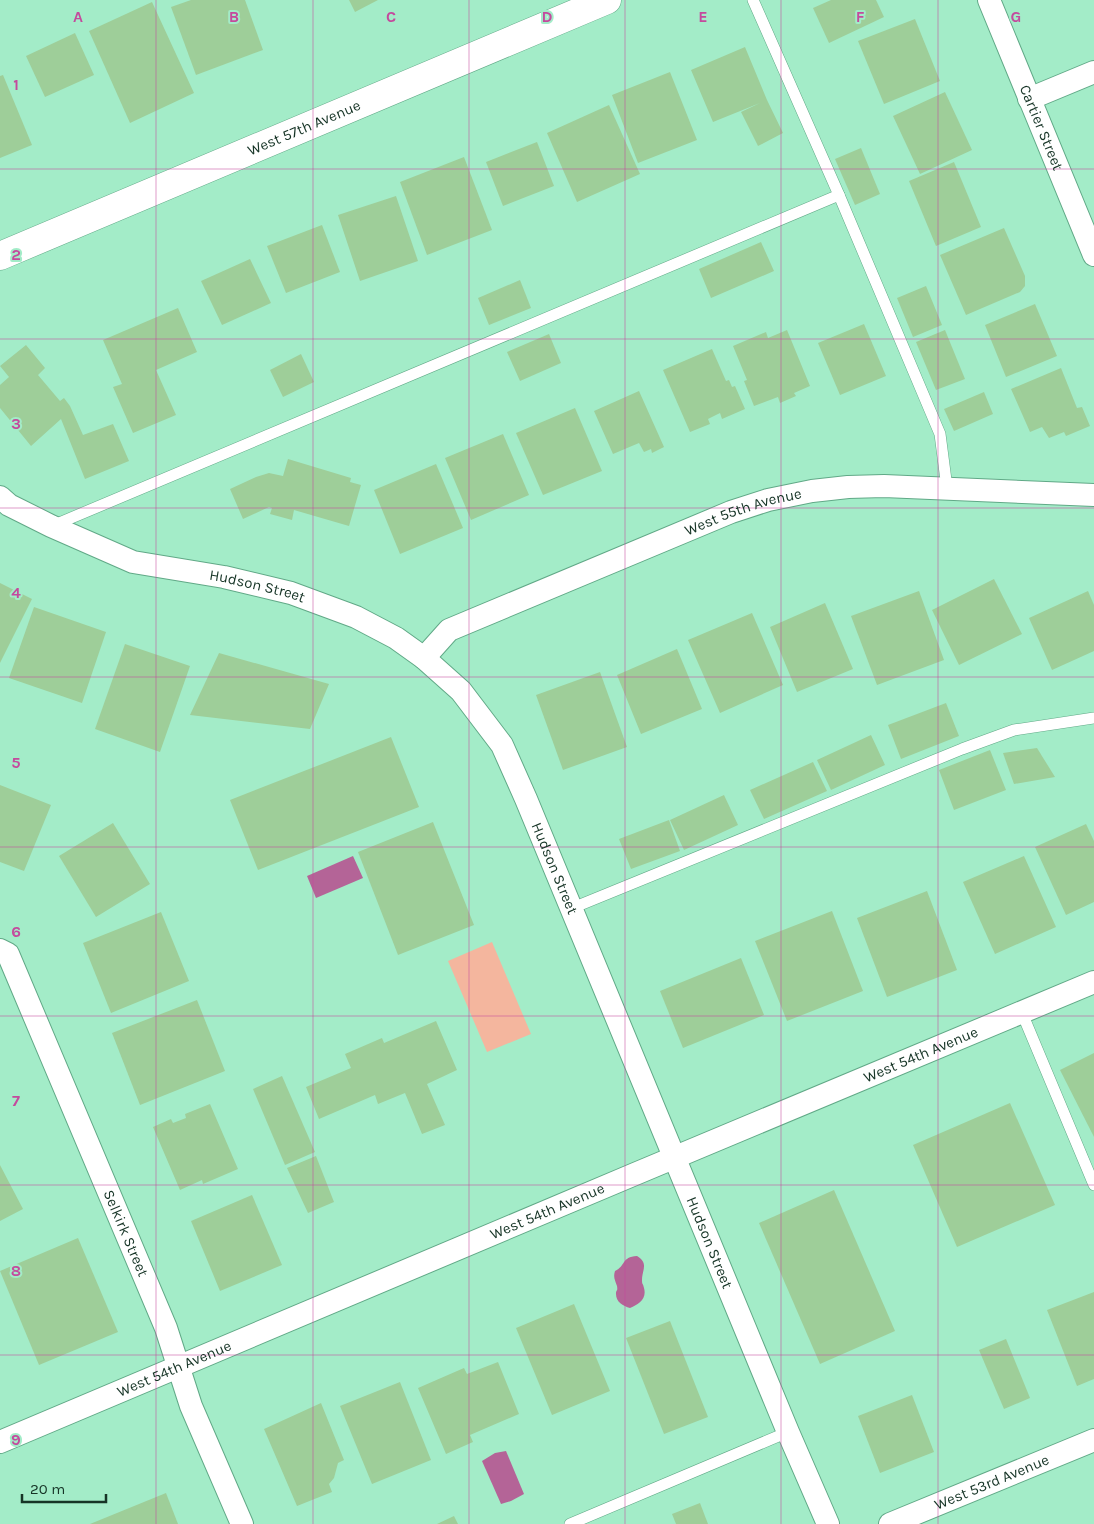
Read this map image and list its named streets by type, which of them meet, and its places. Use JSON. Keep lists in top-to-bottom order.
{
  "streets": {
    "street": [
      "West 57th Avenue",
      "Cartier Street",
      "West 55th Avenue",
      "Hudson Street",
      "West 54th Avenue",
      "Selkirk Street",
      "West 53rd Avenue"
    ]
  },
  "crossings": [
    ["West 55th Avenue", "Hudson Street"],
    ["Hudson Street", "West 54th Avenue"],
    ["West 54th Avenue", "Selkirk Street"]
  ],
  "scale_bar": "20 m",
  "grid": {
    "columns": [
      "A",
      "B",
      "C",
      "D",
      "E",
      "F",
      "G"
    ],
    "rows": [
      "1",
      "2",
      "3",
      "4",
      "5",
      "6",
      "7",
      "8",
      "9"
    ]
  }
}
